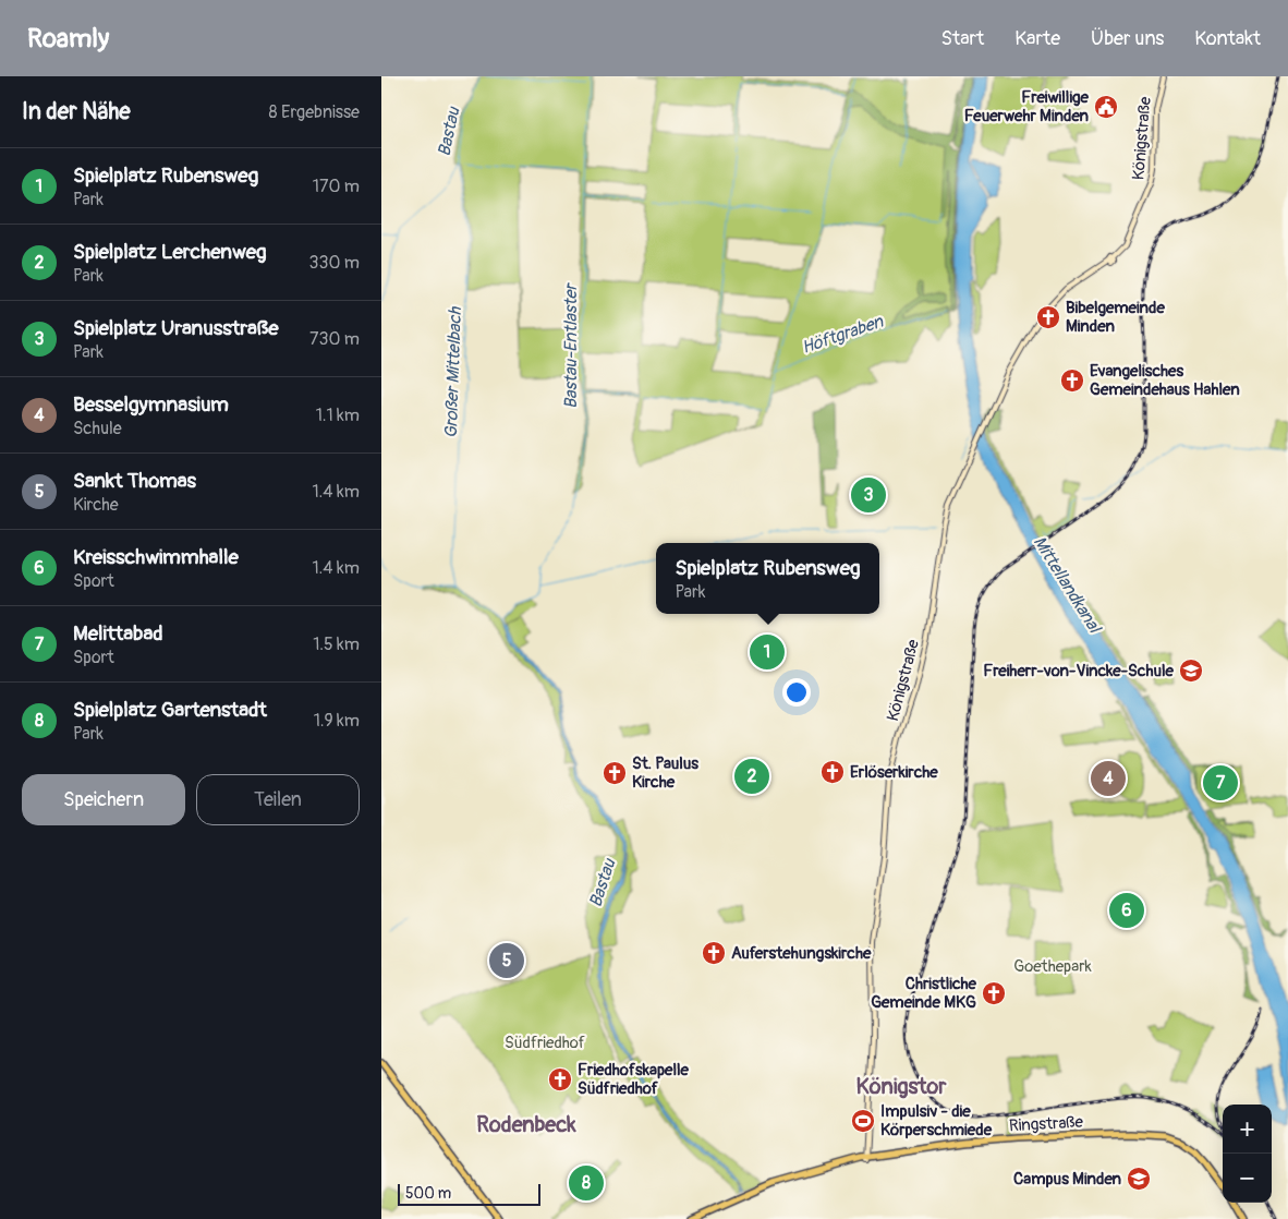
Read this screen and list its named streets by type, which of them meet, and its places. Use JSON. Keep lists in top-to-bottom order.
{
  "streets": {
    "main road": ["Königstraße", "Ringstraße"]
  },
  "crossings": [
    ["Königstraße", "Ringstraße"]
  ],
  "districts": ["Königstor", "Rodenbeck"],
  "water": [
    "Bastau",
    "Höftgraben",
    "Bastau-Entlaster",
    "Großer Mittelbach",
    "Mittellandkanal"
  ],
  "parks": ["Goethepark", "Südfriedhof"],
  "places": {
    "public building": ["Freiwillige Feuerwehr Minden"],
    "church": [
      "Bibelgemeinde Minden",
      "Evangelisches Gemeindehaus Hahlen",
      "Erlöserkirche",
      "St. Paulus Kirche",
      "Auferstehungskirche",
      "Christliche Gemeinde MKG",
      "Friedhofskapelle Südfriedhof"
    ],
    "school or university": ["Freiherr-von-Vincke-Schule", "Campus Minden"],
    "sports": ["Impulsiv - die Körperschmiede"]
  },
  "scale_bar": "500 m",
  "page": {
    "header": "Roamly",
    "nav": [
      "Start",
      "Karte",
      "Über uns",
      "Kontakt"
    ],
    "heading": ["In der Nähe", "8 Ergebnisse"],
    "list": [
      {
        "mark": "1",
        "name": "Spielplatz Rubensweg",
        "note": "Park",
        "value": "170 m"
      },
      {
        "mark": "2",
        "name": "Spielplatz Lerchenweg",
        "note": "Park",
        "value": "330 m"
      },
      {
        "mark": "3",
        "name": "Spielplatz Uranusstraße",
        "note": "Park",
        "value": "730 m"
      },
      {
        "mark": "4",
        "name": "Besselgymnasium",
        "note": "Schule",
        "value": "1.1 km"
      },
      {
        "mark": "5",
        "name": "Sankt Thomas",
        "note": "Kirche",
        "value": "1.4 km"
      },
      {
        "mark": "6",
        "name": "Kreisschwimmhalle",
        "note": "Sport",
        "value": "1.4 km"
      },
      {
        "mark": "7",
        "name": "Melittabad",
        "note": "Sport",
        "value": "1.5 km"
      },
      {
        "mark": "8",
        "name": "Spielplatz Gartenstadt",
        "note": "Park",
        "value": "1.9 km"
      }
    ],
    "pins": [
      "3",
      "1",
      "2",
      "4",
      "7",
      "6",
      "5",
      "8"
    ],
    "popup": ["Spielplatz Rubensweg", "Park"],
    "buttons": ["Speichern", "Teilen"],
    "map_buttons": ["+", "−"],
    "scale": "500 m"
  }
}
